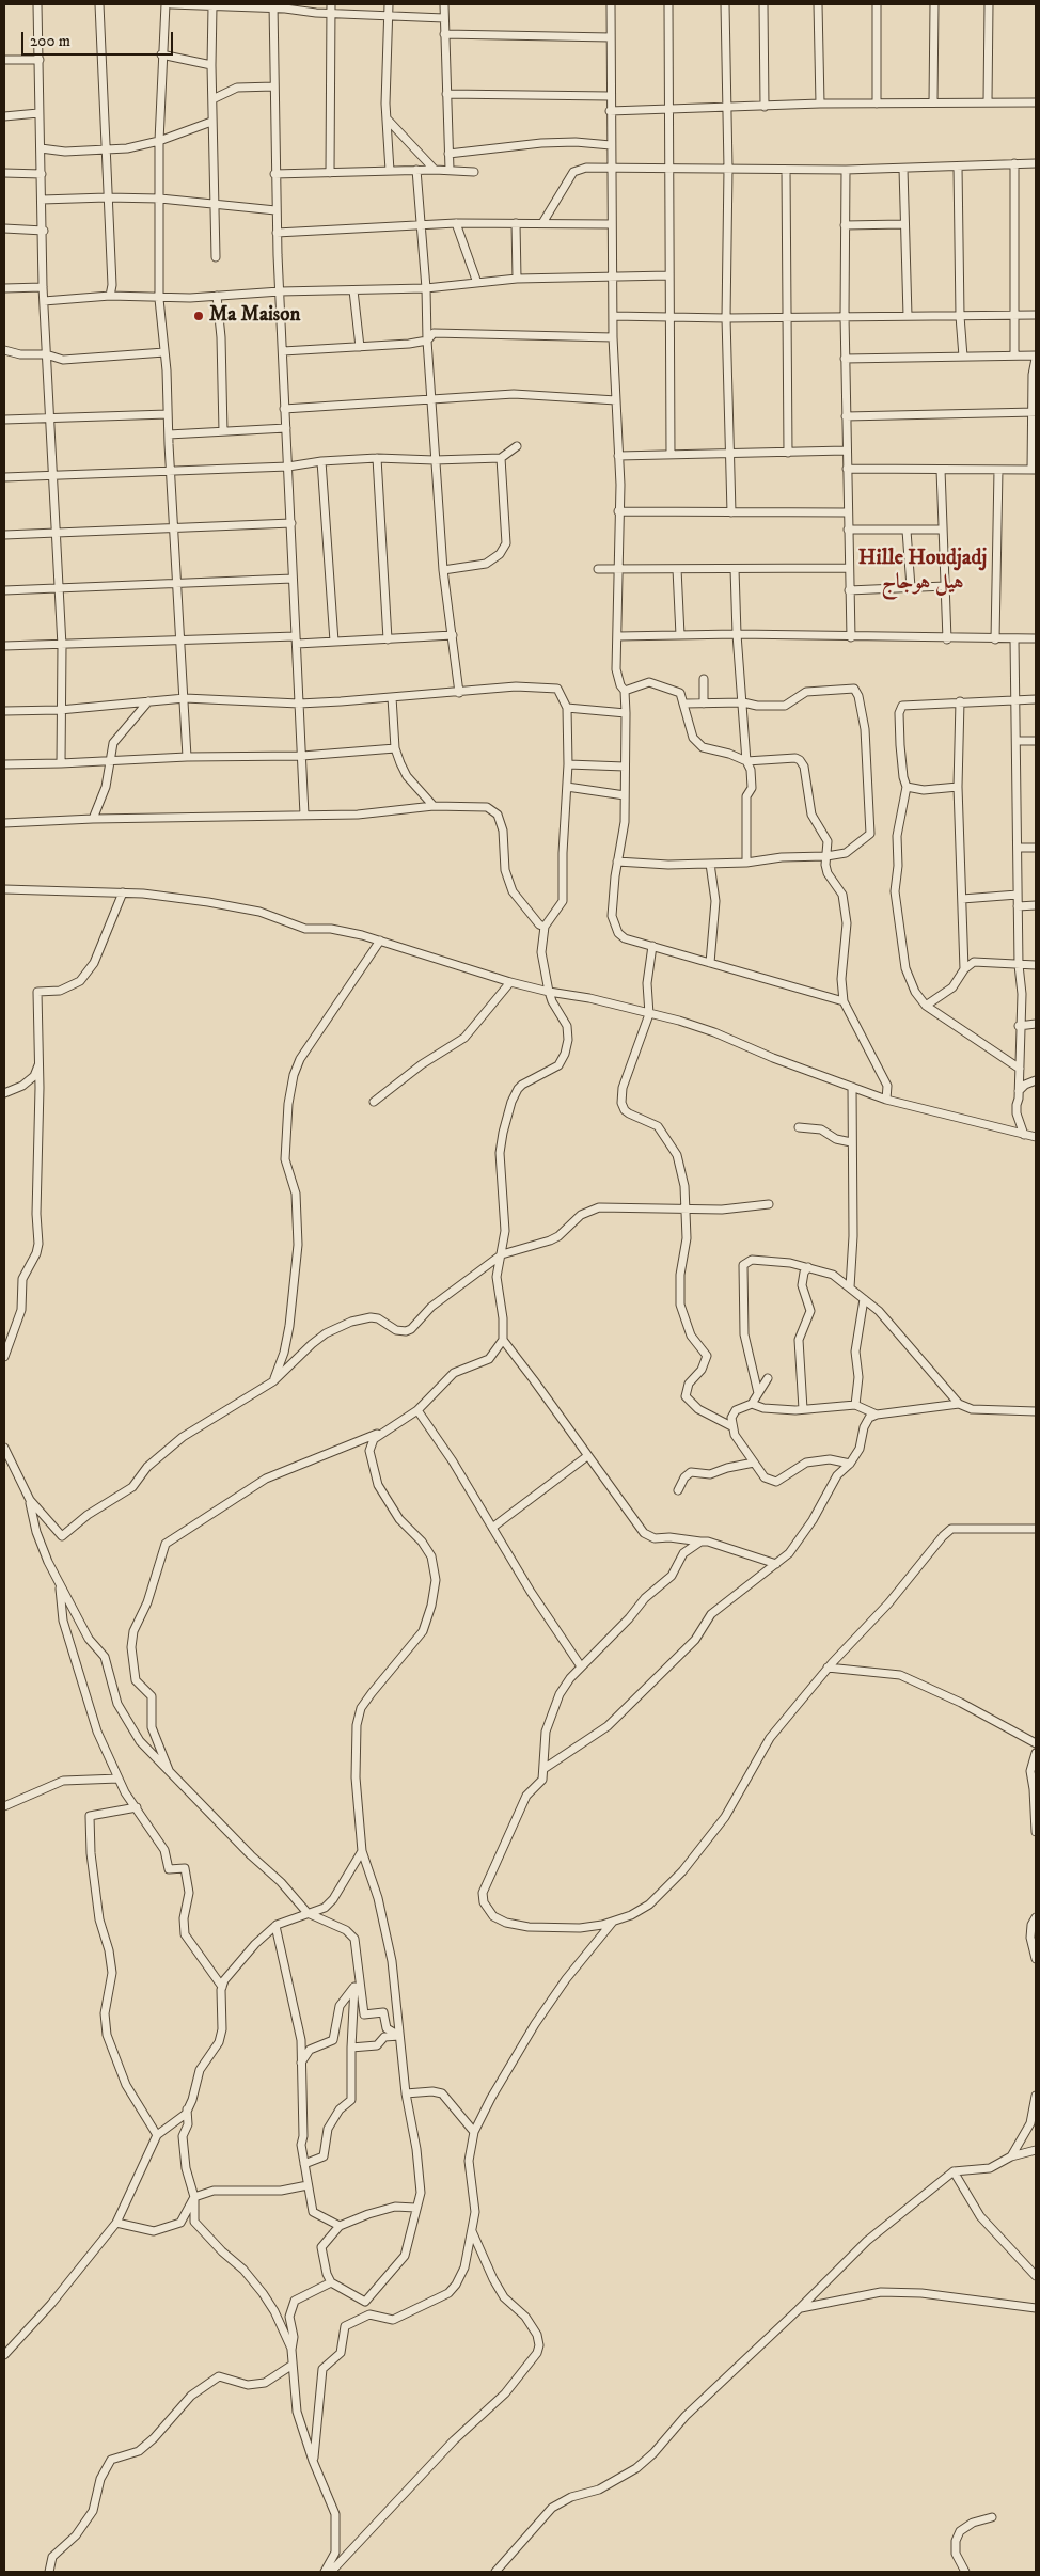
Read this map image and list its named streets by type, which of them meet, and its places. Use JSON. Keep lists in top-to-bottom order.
{
  "districts": ["Hille Houdjadj هيل هوجاج"],
  "places": ["Ma Maison"],
  "scale_bar": "200 m"
}
